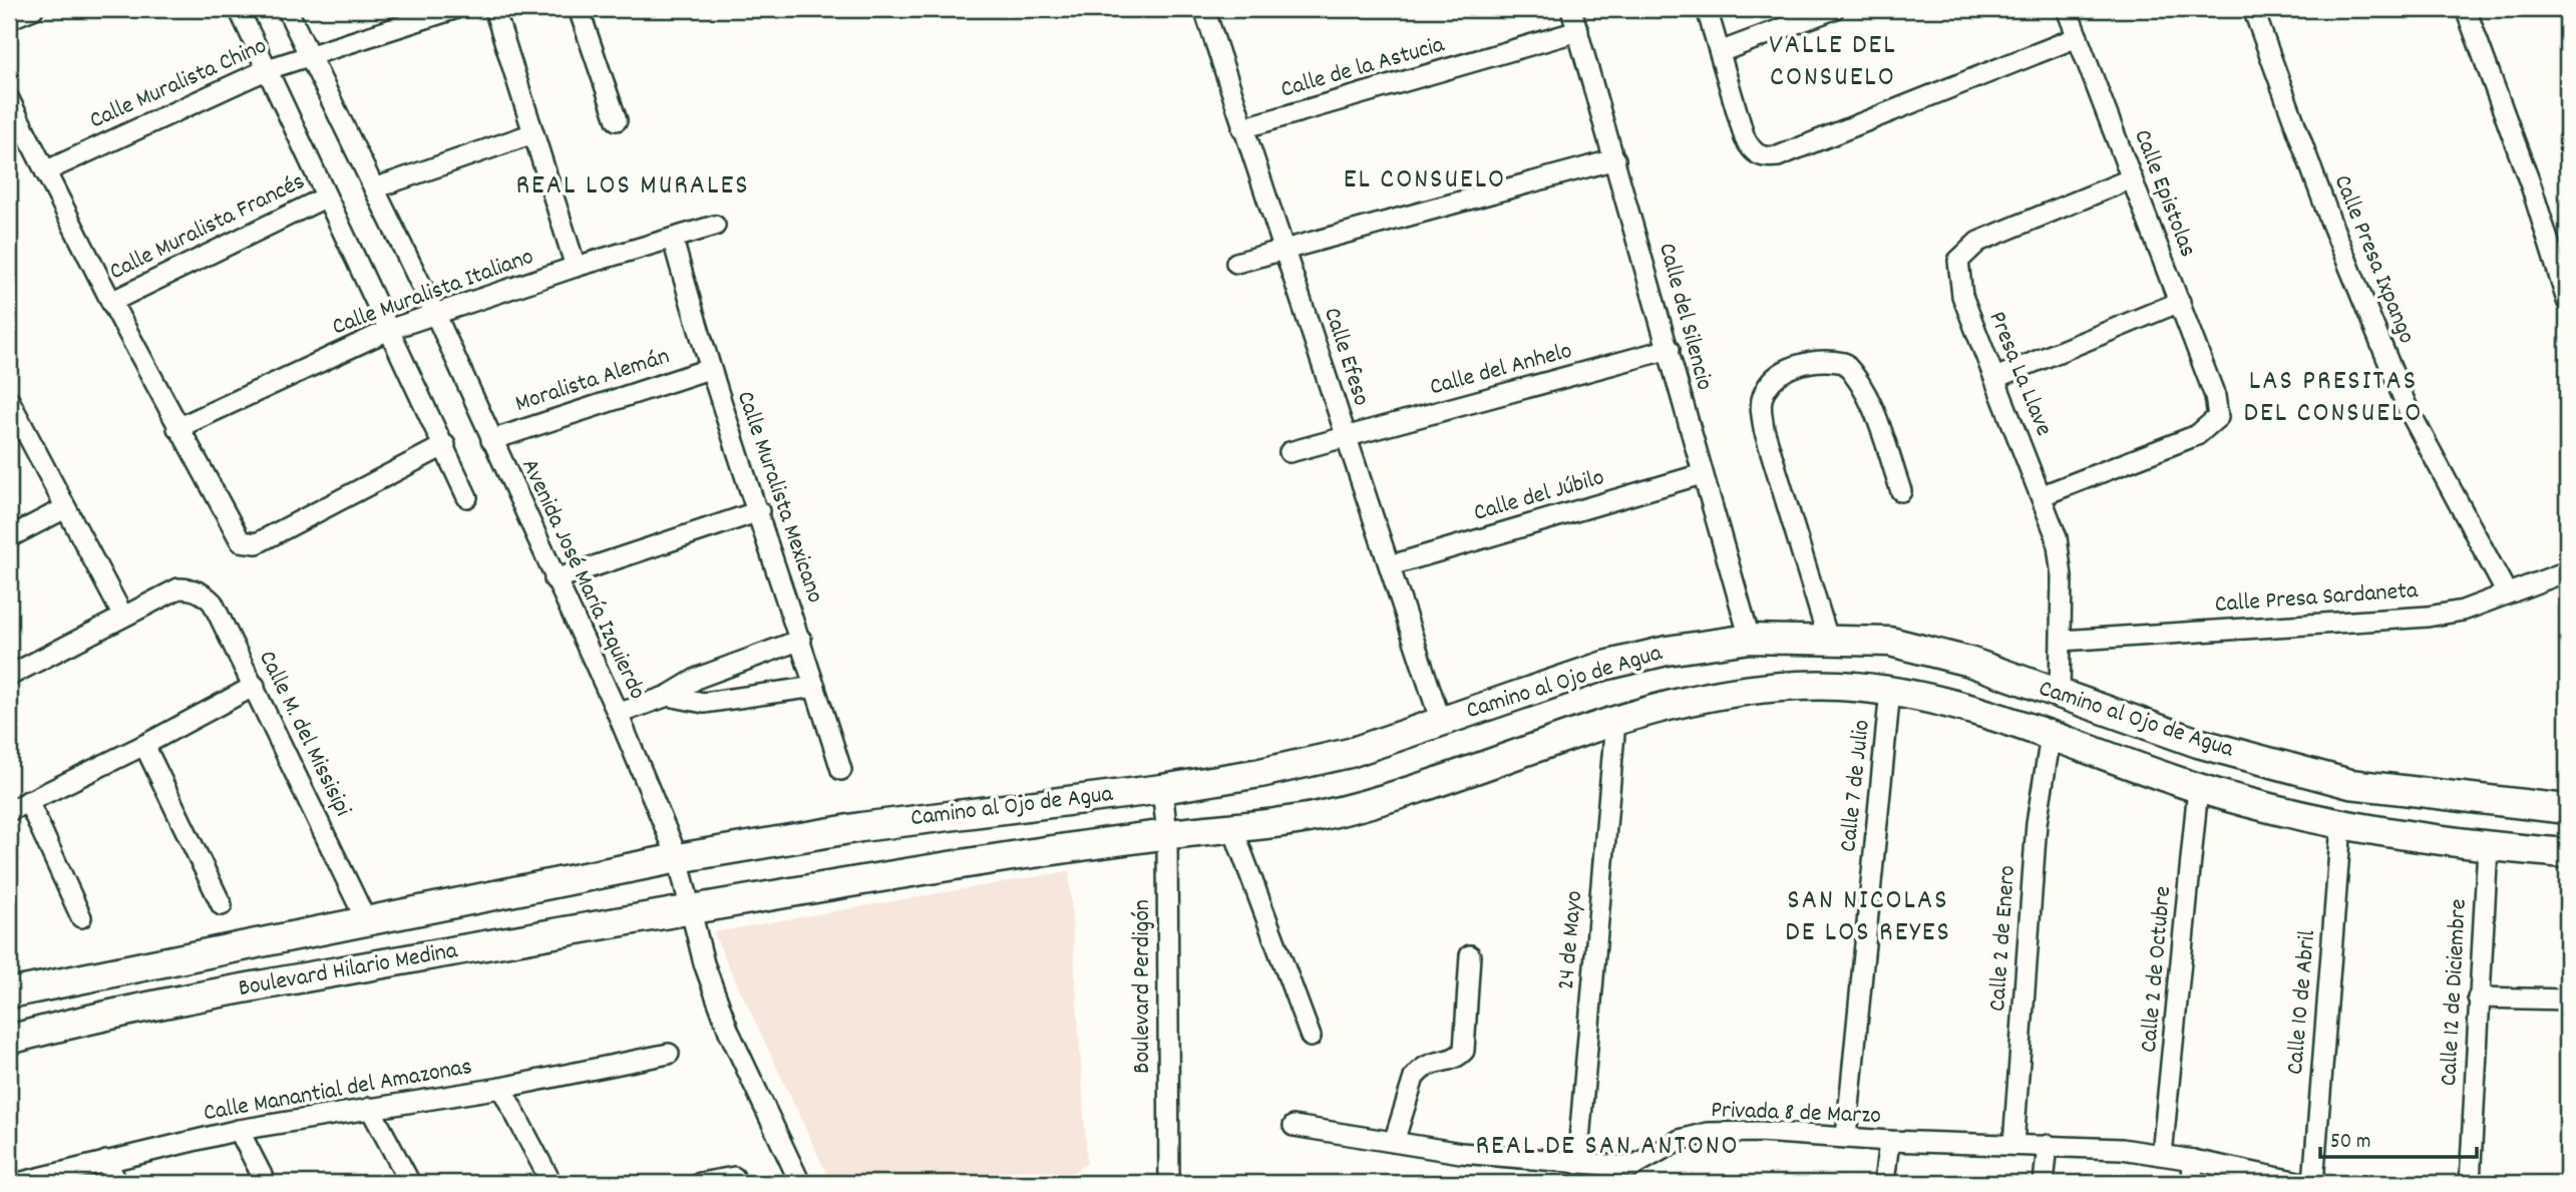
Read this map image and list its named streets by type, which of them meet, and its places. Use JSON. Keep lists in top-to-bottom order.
{
  "streets": {
    "street": [
      "Calle de la Astucia",
      "Calle Muralista Chino",
      "Calle Epistolas",
      "Calle Muralista Francés",
      "Calle Presa Ixpango",
      "Calle Muralista Italiano",
      "Calle del Silencio",
      "Calle Efeso",
      "Calle del Anhelo",
      "Presa La Llave",
      "Moralista Alemán",
      "Calle del Júbilo",
      "Calle Muralista Mexicano",
      "Avenida José María Izquierdo",
      "Calle Presa Sardaneta",
      "Camino al Ojo de Agua",
      "Calle M. del Missisipi",
      "Calle 7 de Julio",
      "Calle 2 de Enero",
      "24 de Mayo",
      "Calle 2 de Octubre",
      "Boulevard Hilario Medina",
      "Boulevard Perdigón",
      "Calle 12 de Diciembre",
      "Calle 10 de Abril",
      "Calle Manantial del Amazonas",
      "Privada 8 de Marzo"
    ]
  },
  "crossings": [
    ["Calle de la Astucia", "Calle del Silencio"],
    ["Calle de la Astucia", "Calle Efeso"],
    ["Calle Muralista Chino", "Avenida José María Izquierdo"],
    ["Calle Epistolas", "Presa La Llave"],
    ["Calle Presa Ixpango", "Calle Presa Sardaneta"],
    ["Calle Muralista Italiano", "Calle Muralista Mexicano"],
    ["Calle Muralista Italiano", "Avenida José María Izquierdo"],
    ["Calle del Silencio", "Calle del Anhelo"],
    ["Calle del Silencio", "Calle del Júbilo"],
    ["Calle del Silencio", "Camino al Ojo de Agua"],
    ["Calle Efeso", "Calle del Anhelo"],
    ["Calle Efeso", "Calle del Júbilo"],
    ["Calle Efeso", "Camino al Ojo de Agua"],
    ["Presa La Llave", "Calle Presa Sardaneta"],
    ["Presa La Llave", "Camino al Ojo de Agua"],
    ["Moralista Alemán", "Calle Muralista Mexicano"],
    ["Moralista Alemán", "Avenida José María Izquierdo"],
    ["Avenida José María Izquierdo", "Camino al Ojo de Agua"],
    ["Avenida José María Izquierdo", "Boulevard Hilario Medina"],
    ["Camino al Ojo de Agua", "Calle 7 de Julio"],
    ["Camino al Ojo de Agua", "Calle 2 de Enero"],
    ["Camino al Ojo de Agua", "24 de Mayo"],
    ["Camino al Ojo de Agua", "Calle 2 de Octubre"],
    ["Camino al Ojo de Agua", "Boulevard Hilario Medina"],
    ["Camino al Ojo de Agua", "Boulevard Perdigón"],
    ["Camino al Ojo de Agua", "Calle 12 de Diciembre"],
    ["Camino al Ojo de Agua", "Calle 10 de Abril"],
    ["Calle M. del Missisipi", "Boulevard Hilario Medina"],
    ["Calle 7 de Julio", "Privada 8 de Marzo"],
    ["Calle 2 de Enero", "Privada 8 de Marzo"],
    ["24 de Mayo", "Privada 8 de Marzo"],
    ["Calle 2 de Octubre", "Privada 8 de Marzo"]
  ],
  "districts": [
    "VALLE DEL CONSUELO",
    "EL CONSUELO",
    "REAL LOS MURALES",
    "LAS PRESITAS DEL CONSUELO",
    "SAN NICOLAS DE LOS REYES",
    "REAL DE SAN ANTONO"
  ],
  "scale_bar": "50 m"
}
